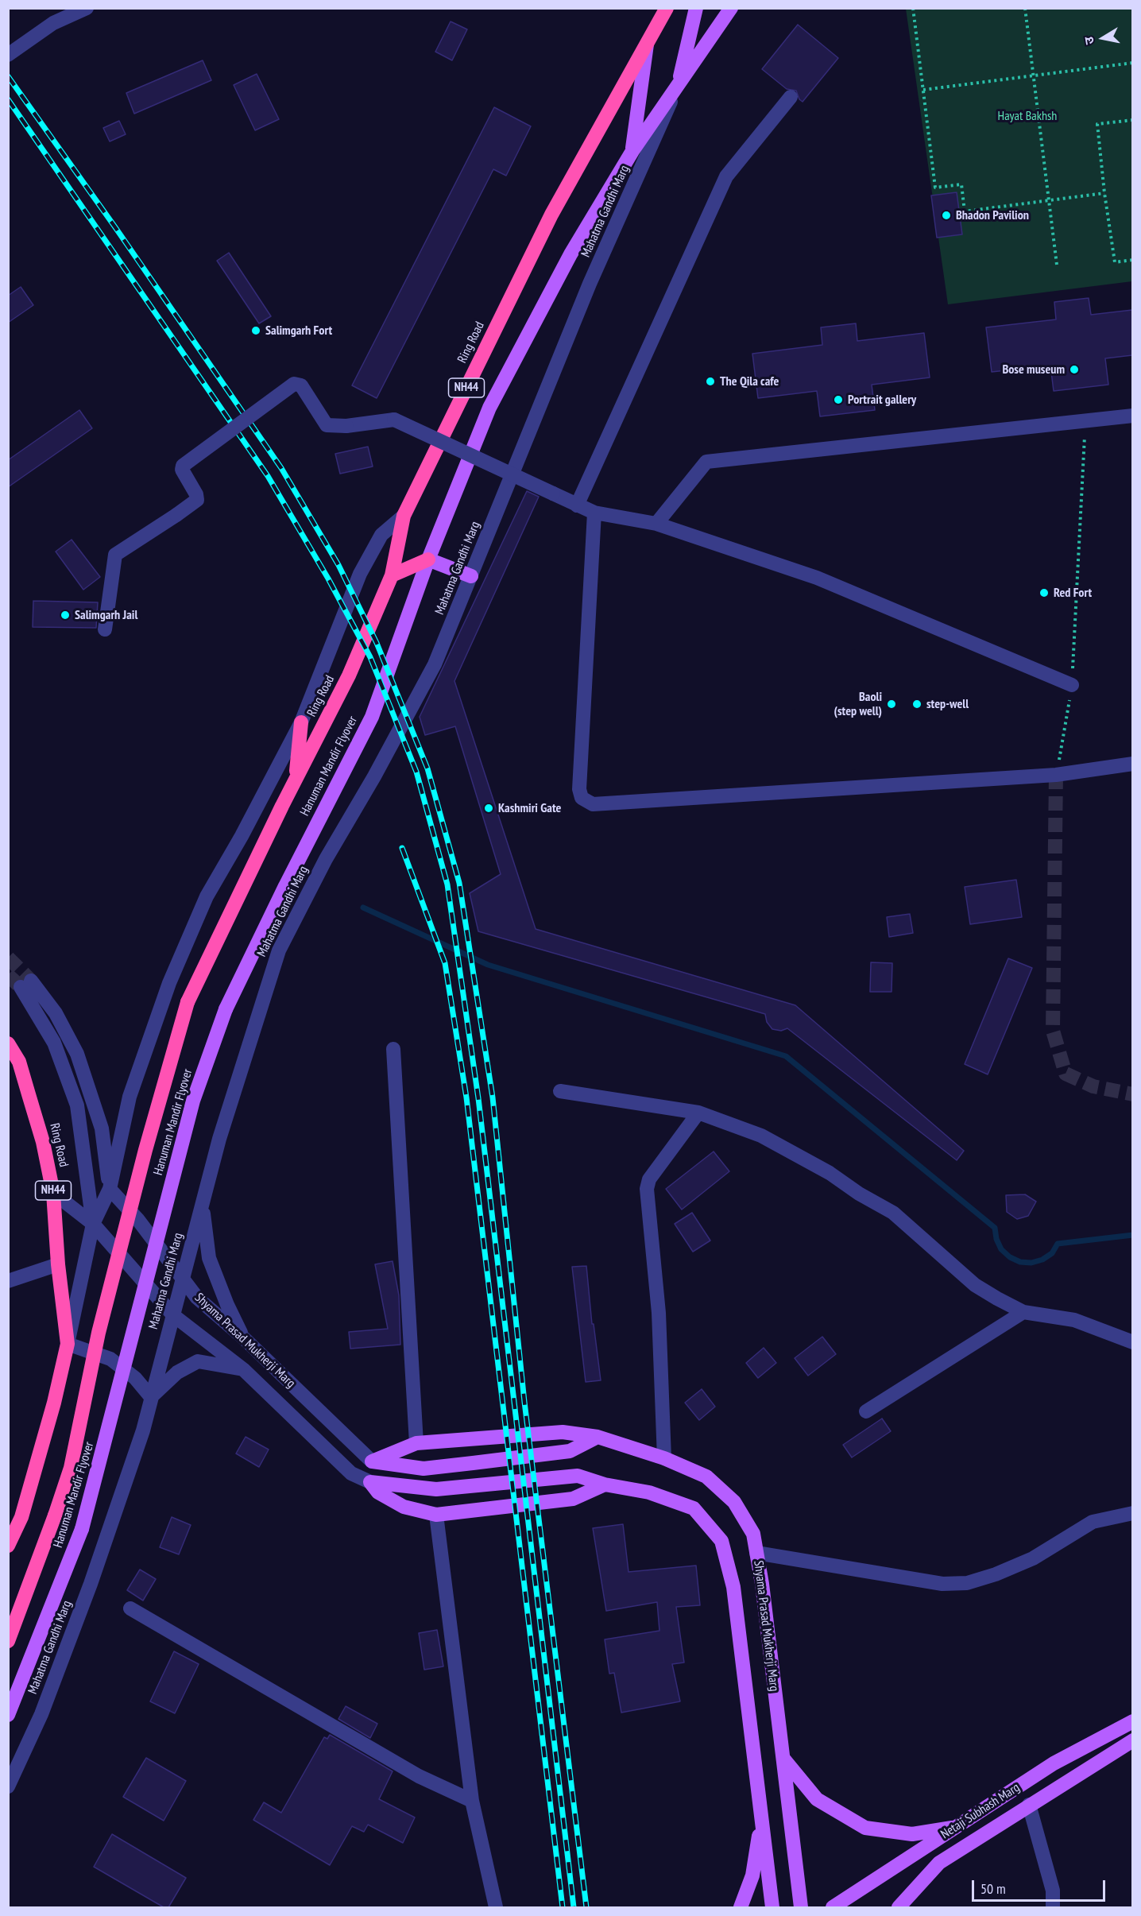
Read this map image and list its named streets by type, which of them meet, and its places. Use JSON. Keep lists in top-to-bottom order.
{
  "streets": {
    "highway": ["Ring Road", "NH44", "Hanuman Mandir Flyover"],
    "main road": ["Mahatma Gandhi Marg", "Shyama Prasad Mukherji Marg", "Netaji Subhash Marg"]
  },
  "crossings": [
    ["Mahatma Gandhi Marg", "Hanuman Mandir Flyover"],
    ["Mahatma Gandhi Marg", "Shyama Prasad Mukherji Marg"],
    ["Ring Road", "Hanuman Mandir Flyover"],
    ["Ring Road", "Shyama Prasad Mukherji Marg"]
  ],
  "parks": ["Hayat Bakhsh"],
  "places": [
    "Bhadon Pavilion",
    "Salimgarh Fort",
    "Bose museum",
    "The Qila cafe",
    "Portrait gallery",
    "Red Fort",
    "Salimgarh Jail",
    "Baoli (step well)",
    "step-well",
    "Kashmiri Gate"
  ],
  "scale_bar": "50 m",
  "north": "left"
}
